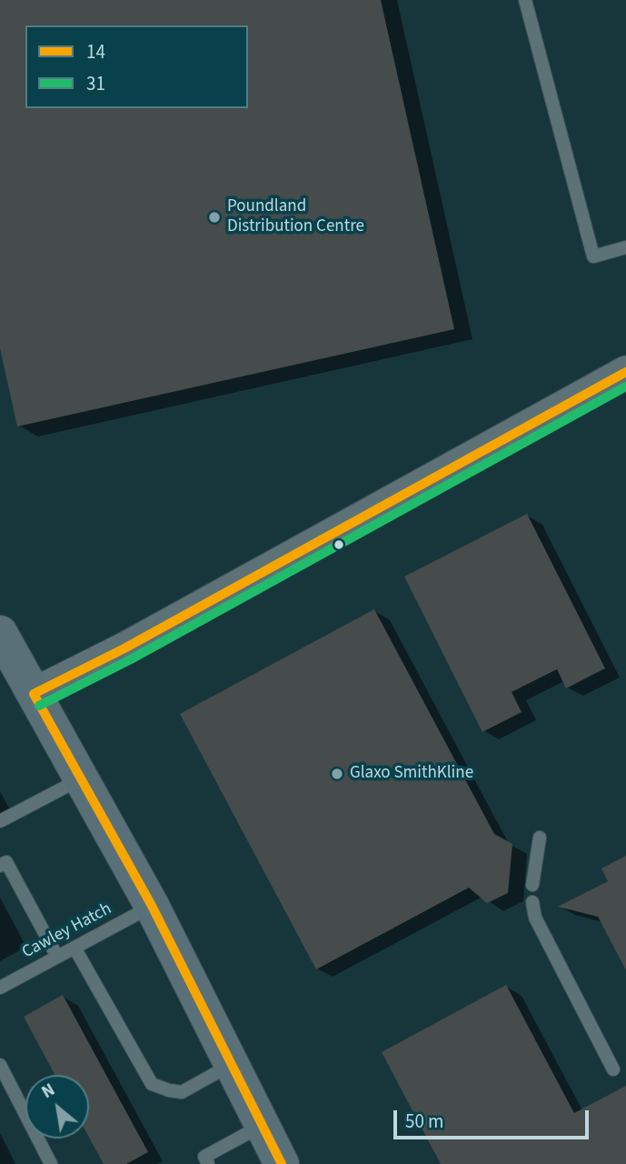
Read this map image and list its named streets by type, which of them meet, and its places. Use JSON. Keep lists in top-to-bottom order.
{
  "streets": {
    "lane": ["Cawley Hatch"]
  },
  "places": ["Poundland Distribution Centre", "Glaxo SmithKline"],
  "lines": ["transit line 14", "transit line 31"],
  "legend": ["14", "31"],
  "scale_bar": "50 m",
  "north": "top left"
}
